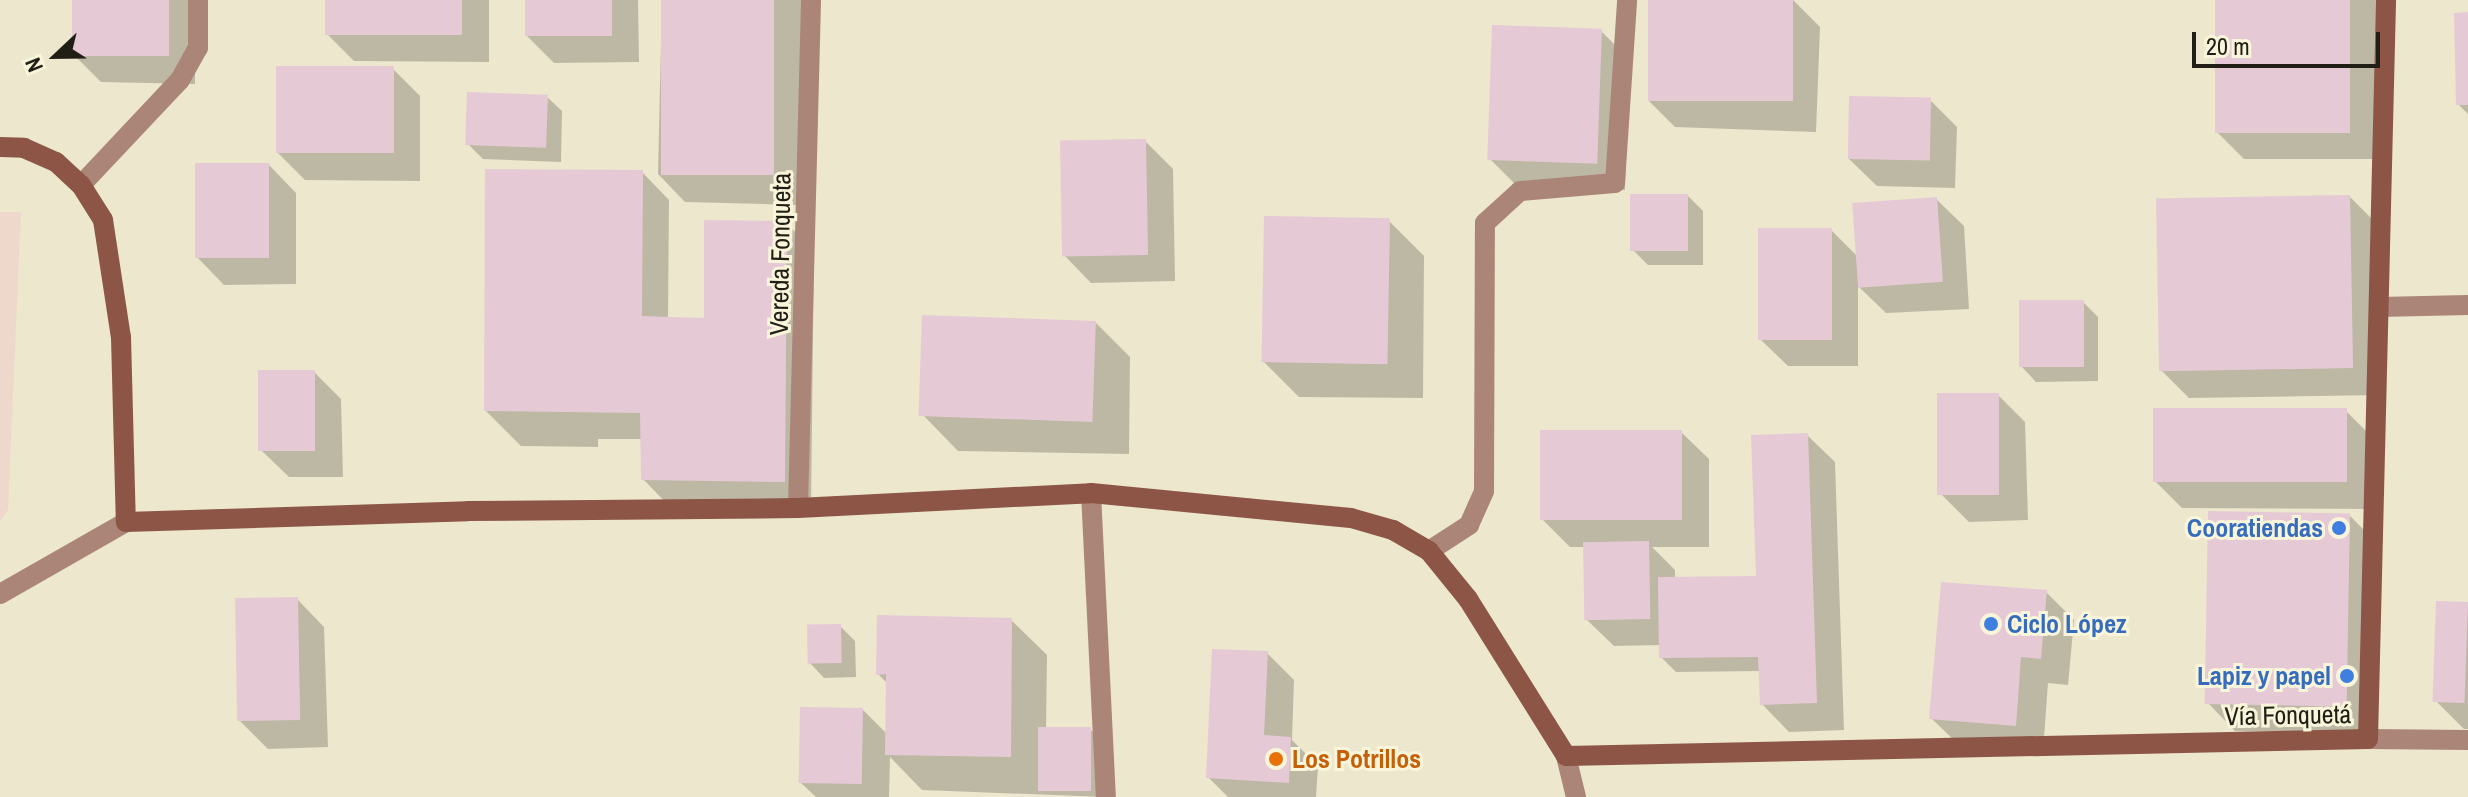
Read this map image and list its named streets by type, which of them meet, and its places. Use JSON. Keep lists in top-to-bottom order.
{
  "streets": {
    "street": ["Vereda Fonqueta", "Vía Fonquetá"]
  },
  "places": [
    "Cooratiendas",
    "Ciclo López",
    "Lapiz y papel",
    "Los Potrillos"
  ],
  "scale_bar": "20 m",
  "north": "left"
}
